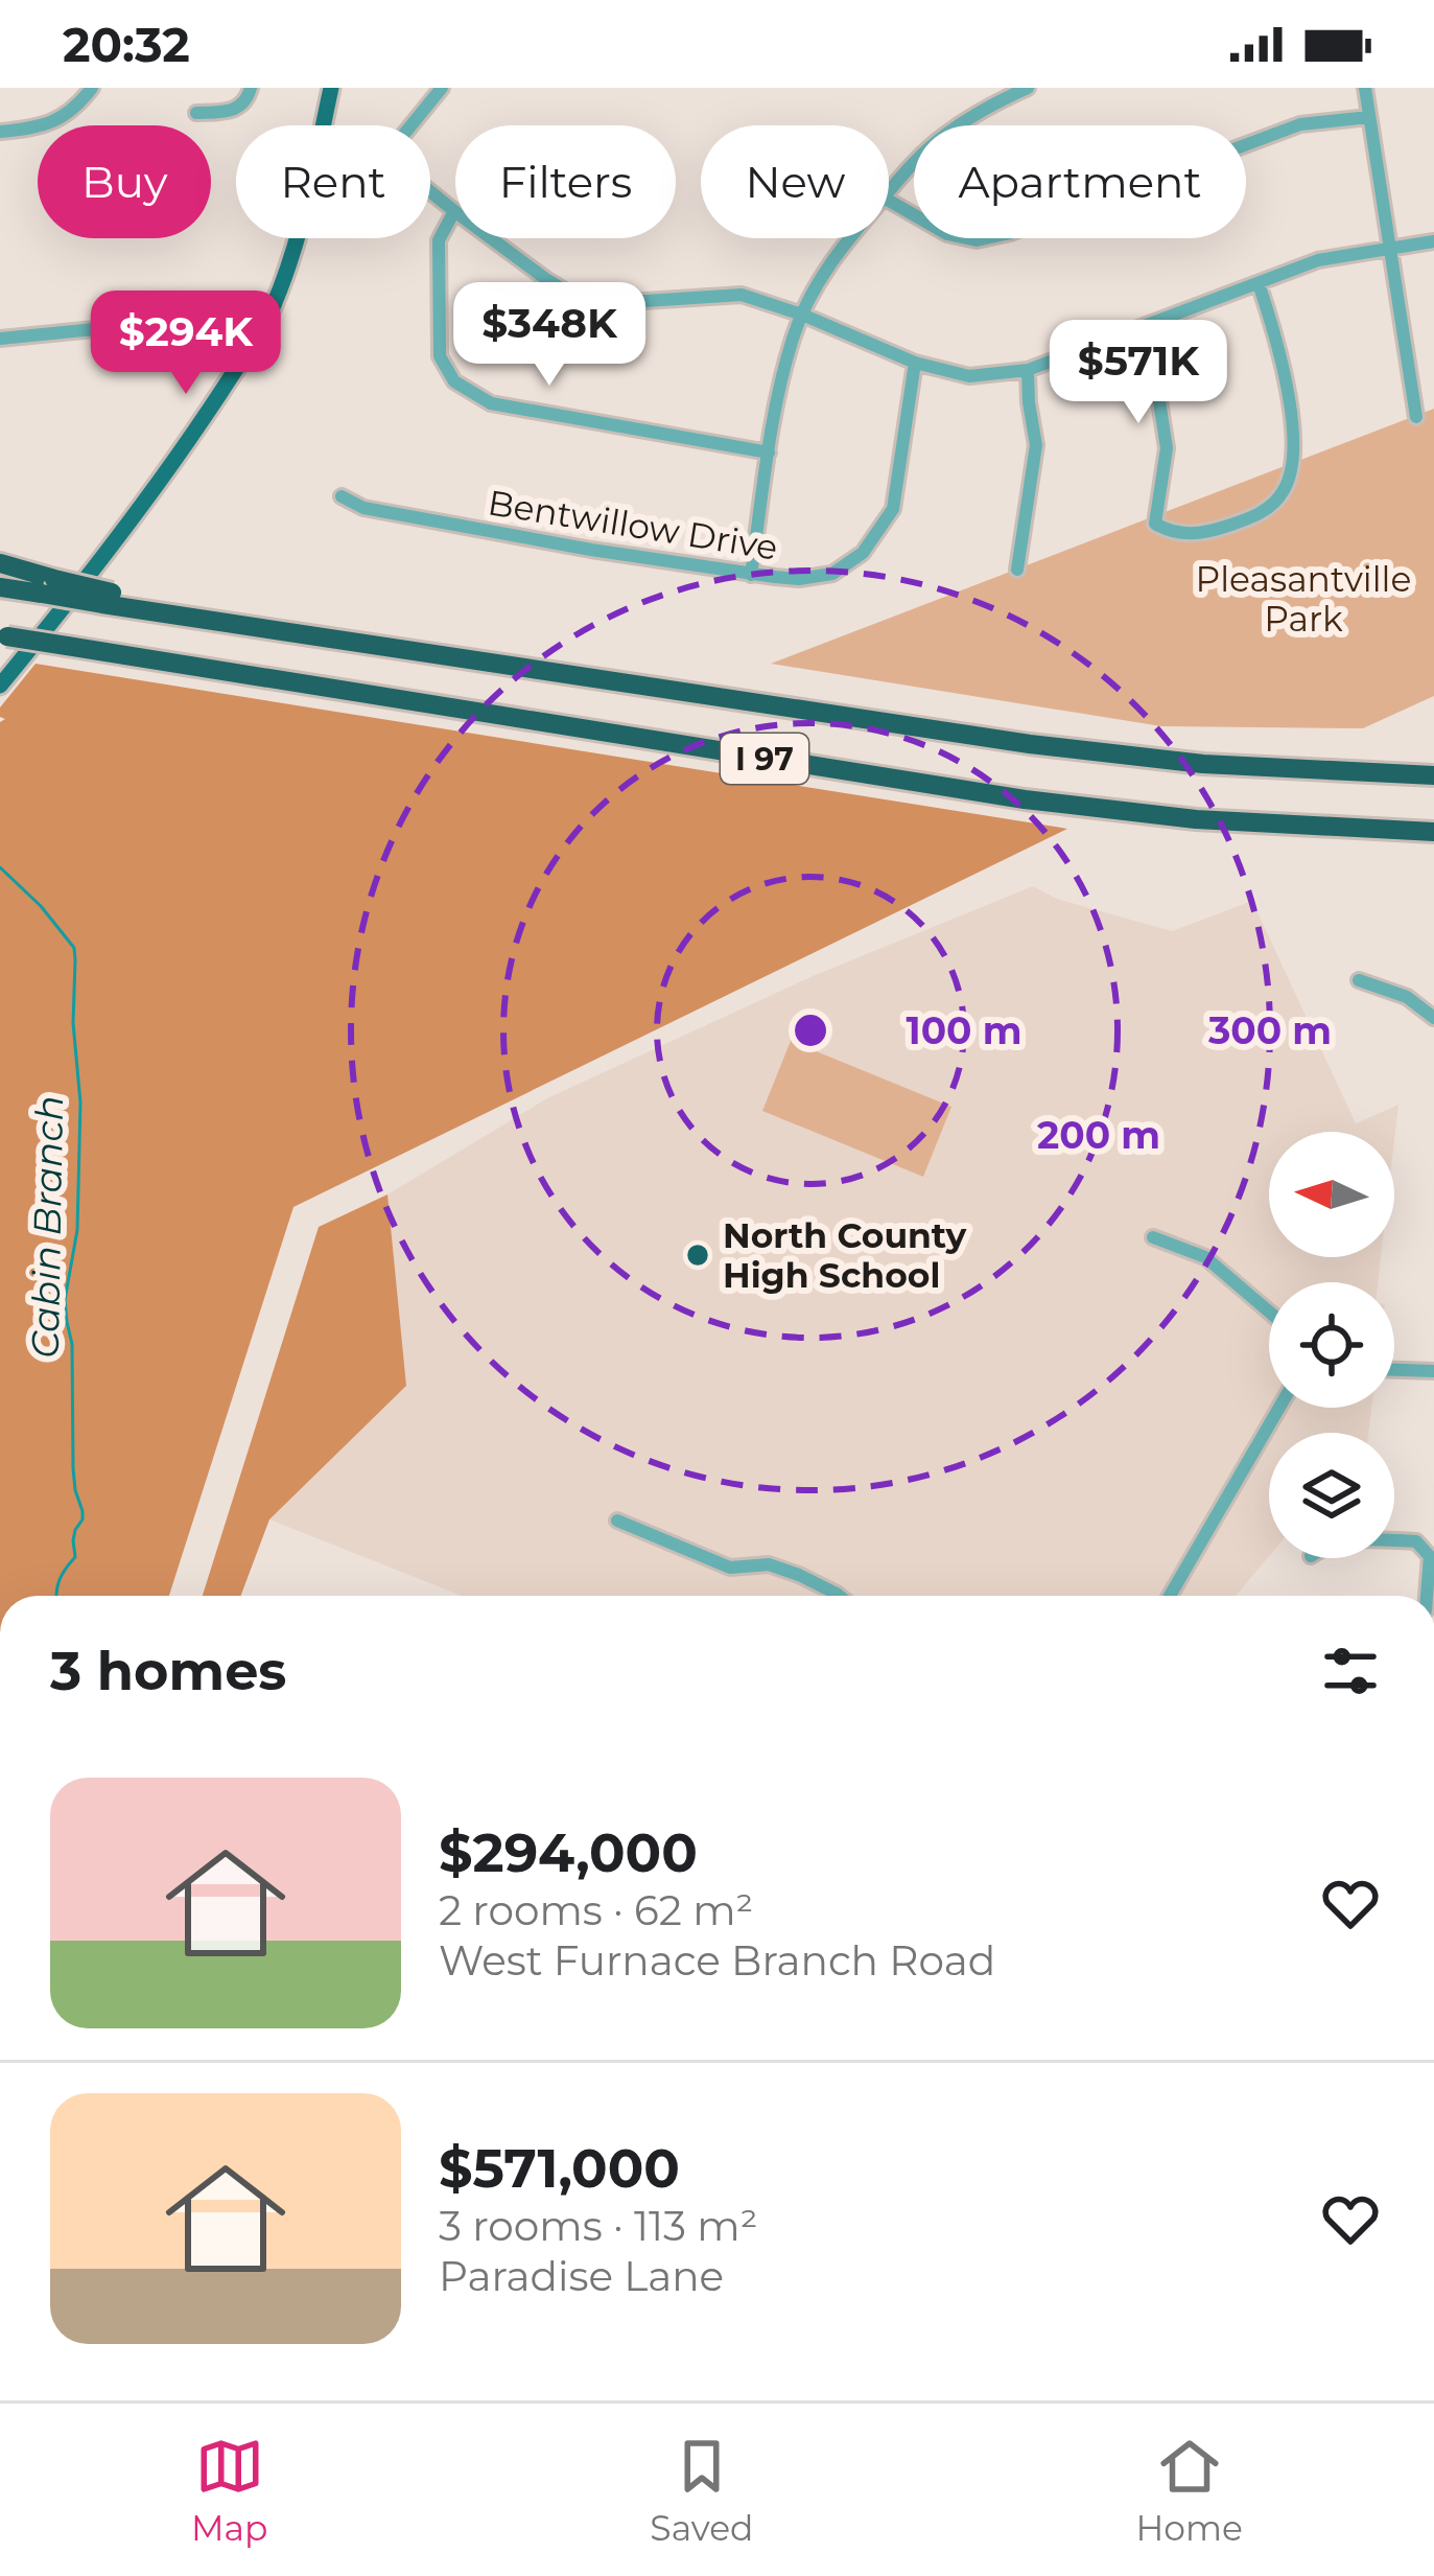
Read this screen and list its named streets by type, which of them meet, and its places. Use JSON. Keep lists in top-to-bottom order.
{
  "streets": {
    "highway": ["I 97"],
    "street": ["Bentwillow Drive"]
  },
  "water": ["Cabin Branch"],
  "parks": ["Pleasantville Park"],
  "places": ["North County High School"],
  "north": "left",
  "page": {
    "status": "20:32",
    "chip": [
      "Buy",
      "Rent",
      "Filters",
      "New",
      "Apartment"
    ],
    "price": ["$348K", "$294K", "$571K"],
    "heading": "3 homes",
    "list": [
      {
        "name": "$294,000",
        "note": "2 rooms · 62 m² · West Furnace Branch Road"
      },
      {
        "name": "$571,000",
        "note": "3 rooms · 113 m² · Paradise Lane"
      }
    ],
    "tabs": ["Map", "Saved", "Home"]
  },
  "rings": ["100 m", "300 m", "200 m"]
}
